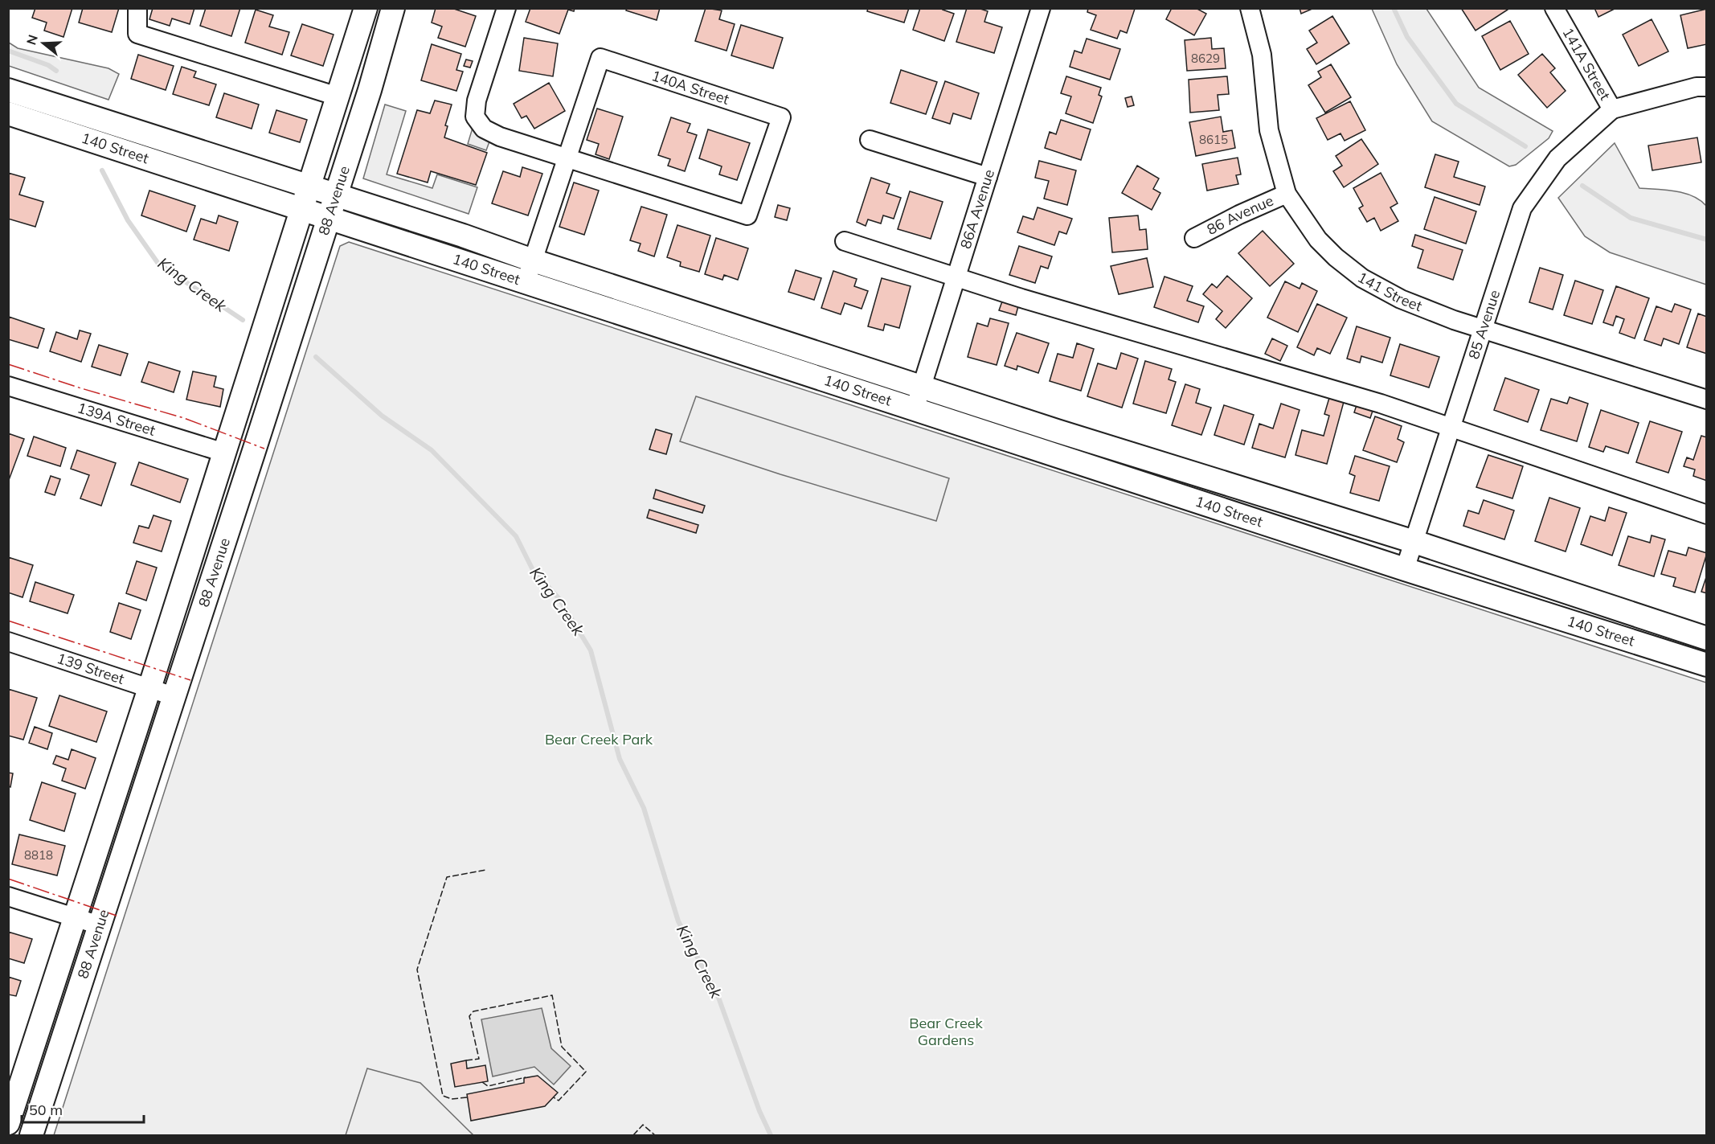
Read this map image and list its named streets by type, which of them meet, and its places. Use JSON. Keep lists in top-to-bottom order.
{
  "streets": {
    "main road": ["140 Street", "88 Avenue"],
    "street": [
      "141A Street",
      "140A Street",
      "86A Avenue",
      "86 Avenue",
      "141 Street",
      "85 Avenue",
      "139A Street",
      "139 Street"
    ]
  },
  "crossings": [
    ["141A Street", "85 Avenue"],
    ["140 Street", "88 Avenue"],
    ["140 Street", "86A Avenue"],
    ["140 Street", "85 Avenue"],
    ["88 Avenue", "139A Street"],
    ["88 Avenue", "139 Street"],
    ["86 Avenue", "141 Street"],
    ["141 Street", "85 Avenue"]
  ],
  "water": ["King Creek"],
  "parks": ["Bear Creek Park", "Bear Creek Gardens"],
  "house_numbers": ["8629", "8615", "8818"],
  "scale_bar": "50 m",
  "north": "left"
}
